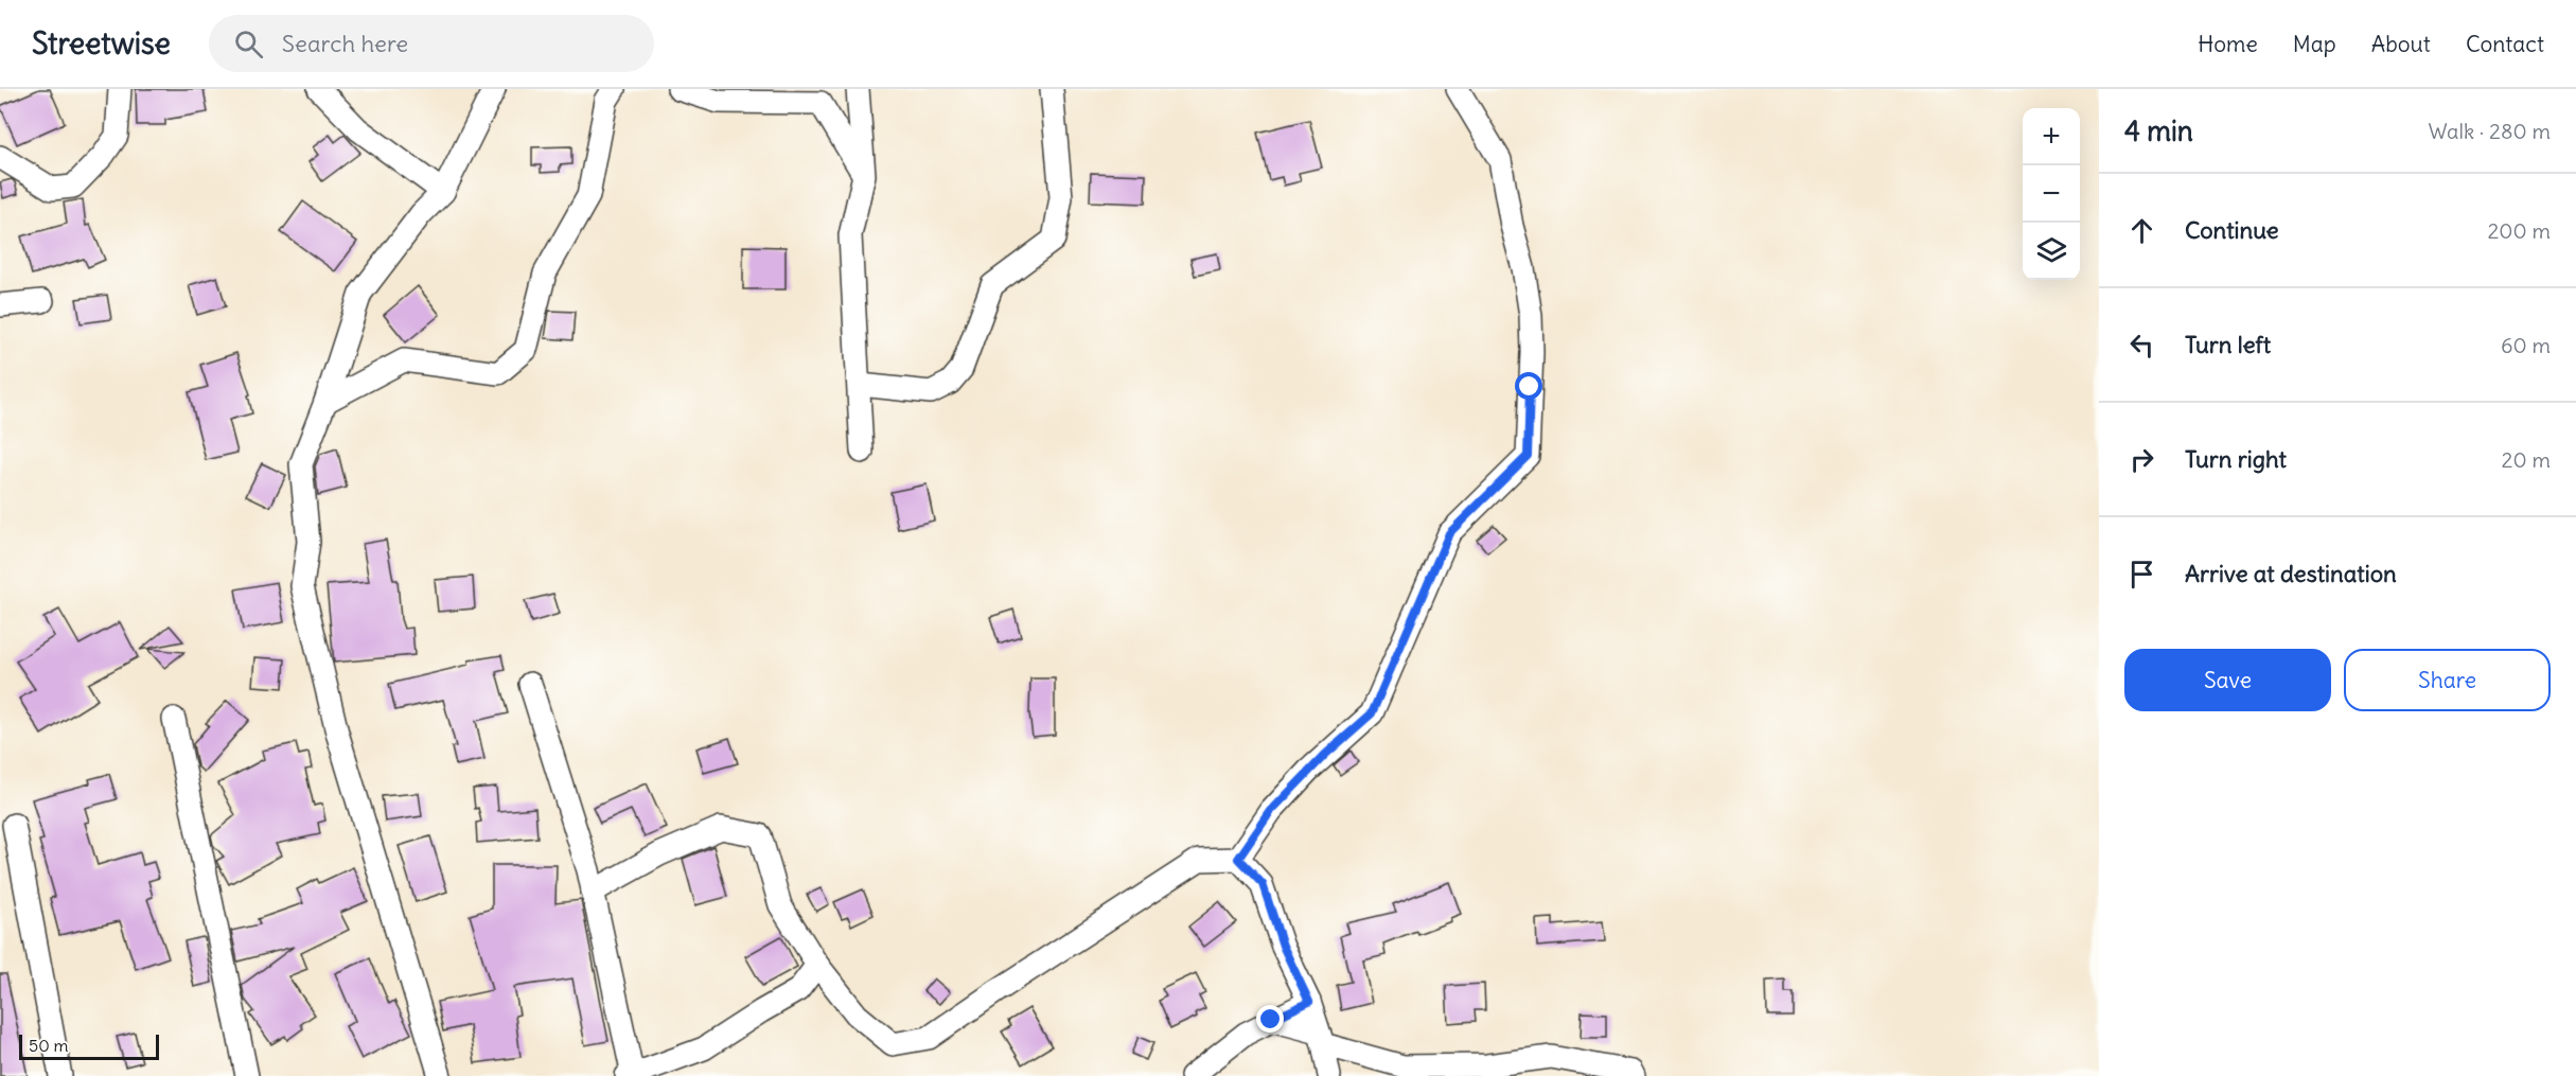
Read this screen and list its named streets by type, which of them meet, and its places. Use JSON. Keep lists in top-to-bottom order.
{
  "scale_bar": "50 m",
  "page": {
    "header": "Streetwise",
    "search": "Search here",
    "nav": [
      "Home",
      "Map",
      "About",
      "Contact"
    ],
    "heading": ["4 min", "Walk · 280 m"],
    "map_buttons": ["+", "−"],
    "list": [
      ["Continue", "200 m"],
      ["Turn left", "60 m"],
      ["Turn right", "20 m"],
      "Arrive at destination"
    ],
    "buttons": ["Save", "Share"],
    "scale": "50 m"
  }
}
